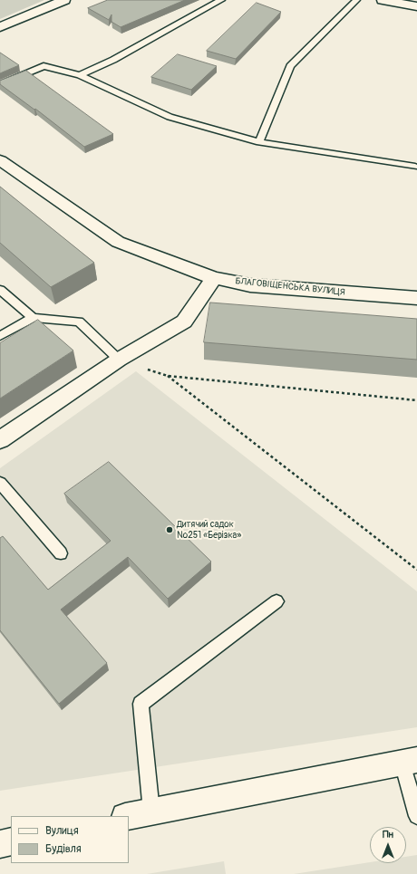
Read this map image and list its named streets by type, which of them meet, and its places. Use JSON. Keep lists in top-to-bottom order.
{
  "streets": {
    "street": ["БЛАГОВІЩЕНСЬКА ВУЛИЦЯ"]
  },
  "places": ["Дитячий садок №251 «Берізка»"],
  "legend": ["Вулиця", "Будівля"],
  "north": "top"
}
